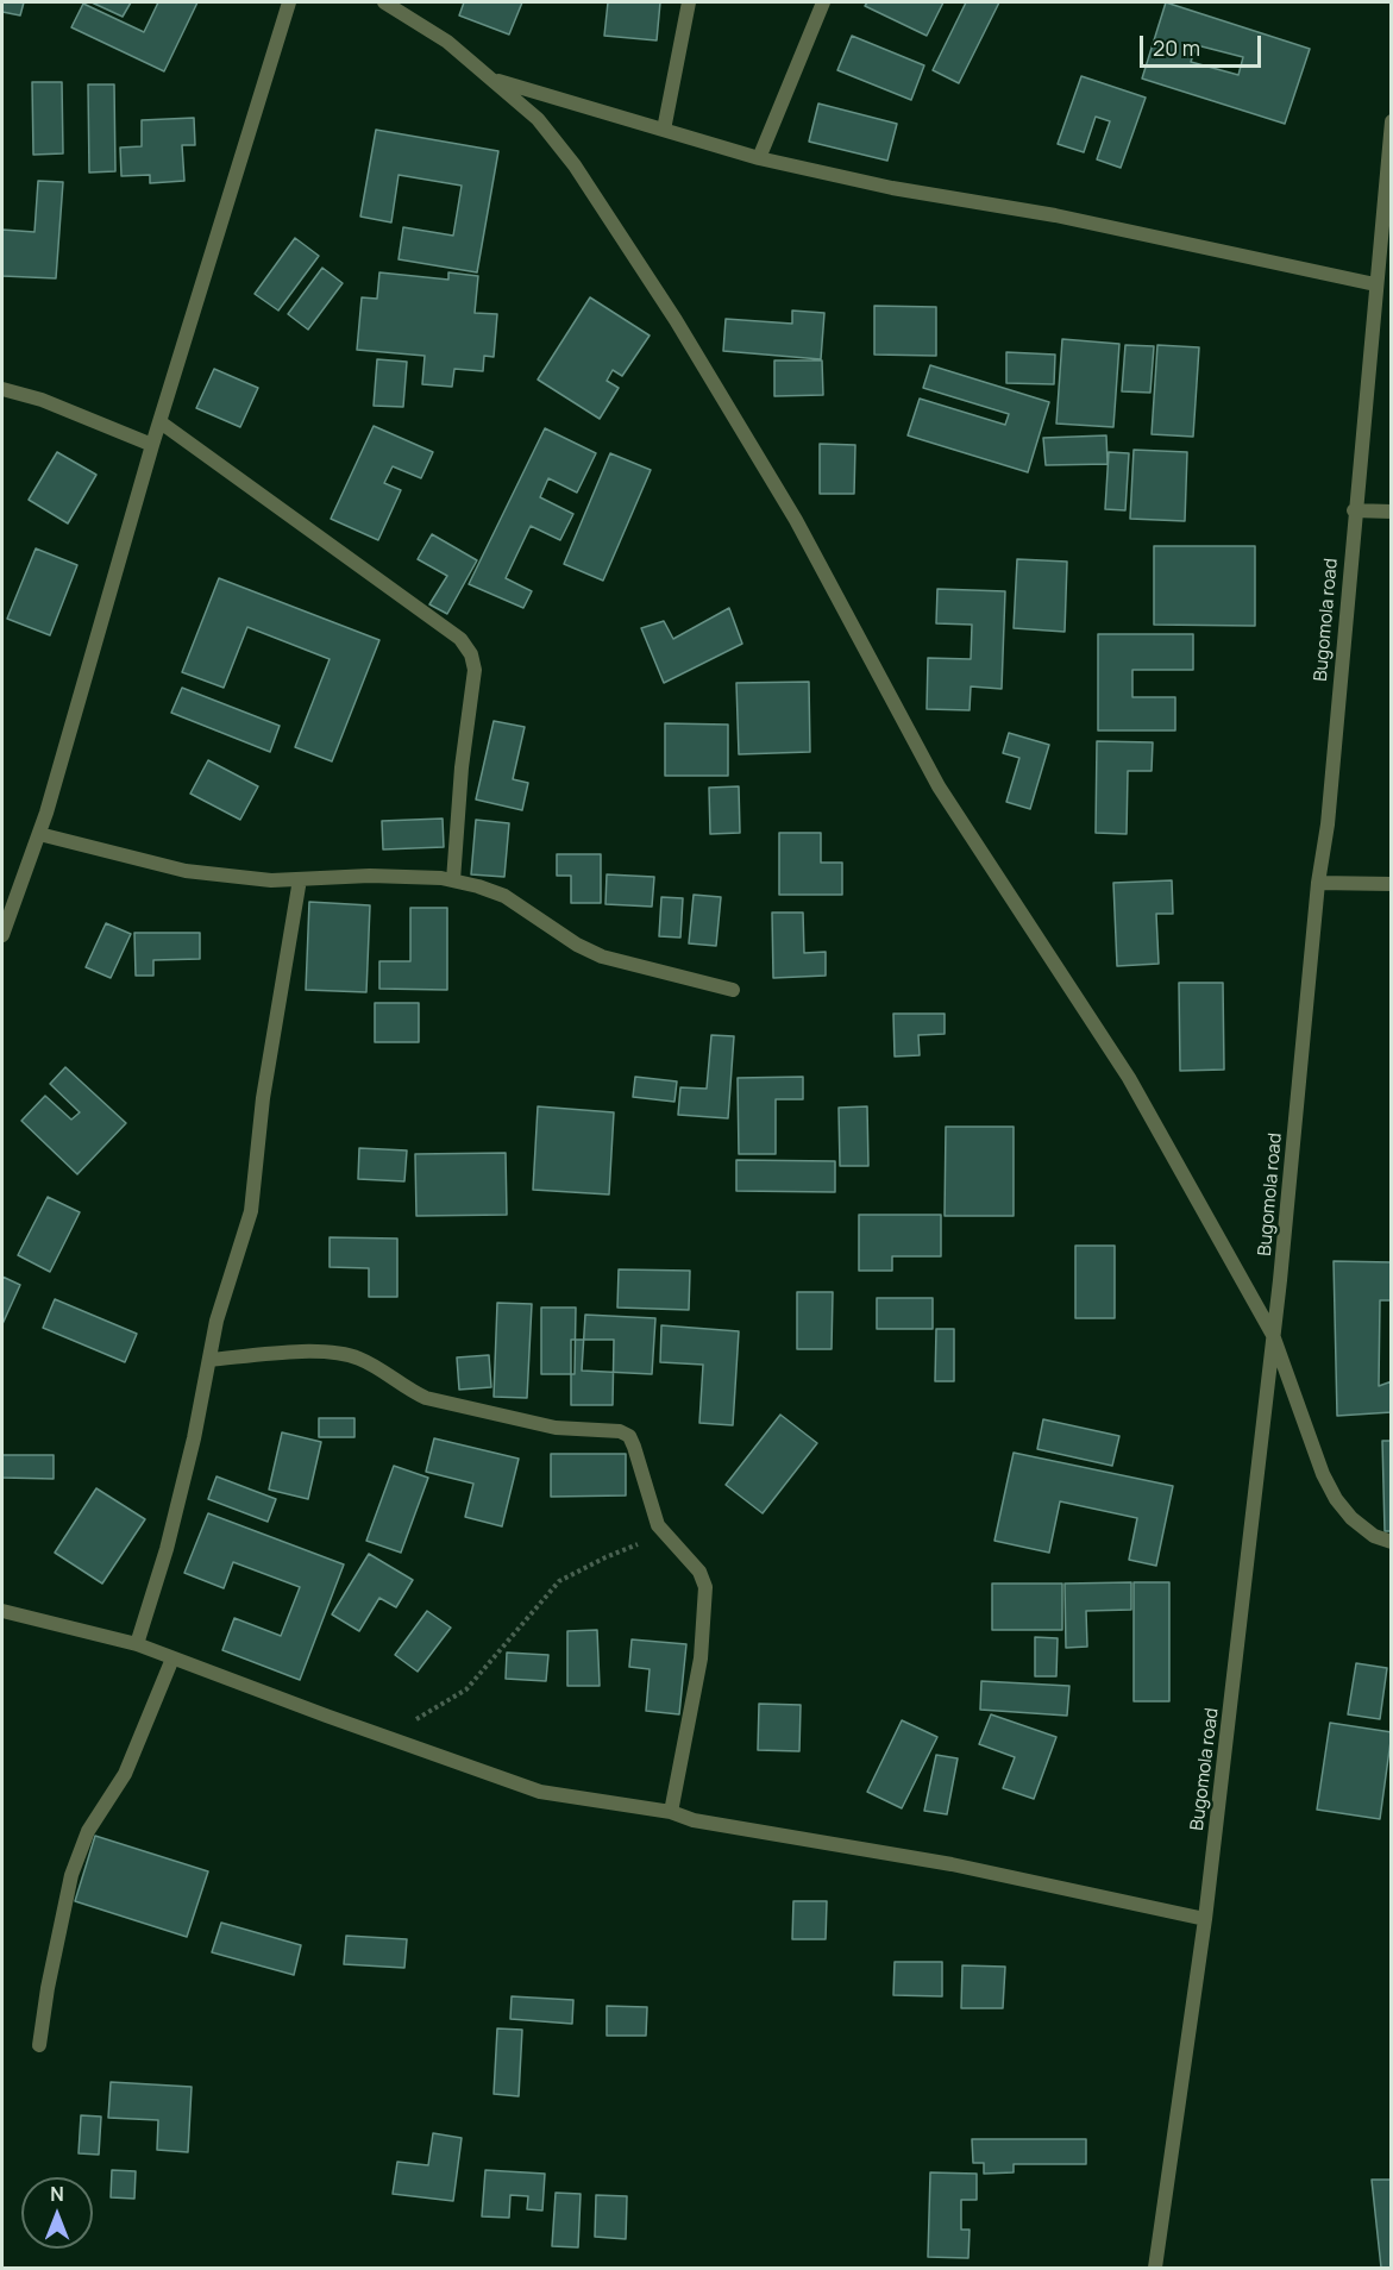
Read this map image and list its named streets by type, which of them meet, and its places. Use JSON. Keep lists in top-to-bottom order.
{
  "streets": {
    "street": ["Bugomola road"]
  },
  "scale_bar": "20 m",
  "north": "top"
}
